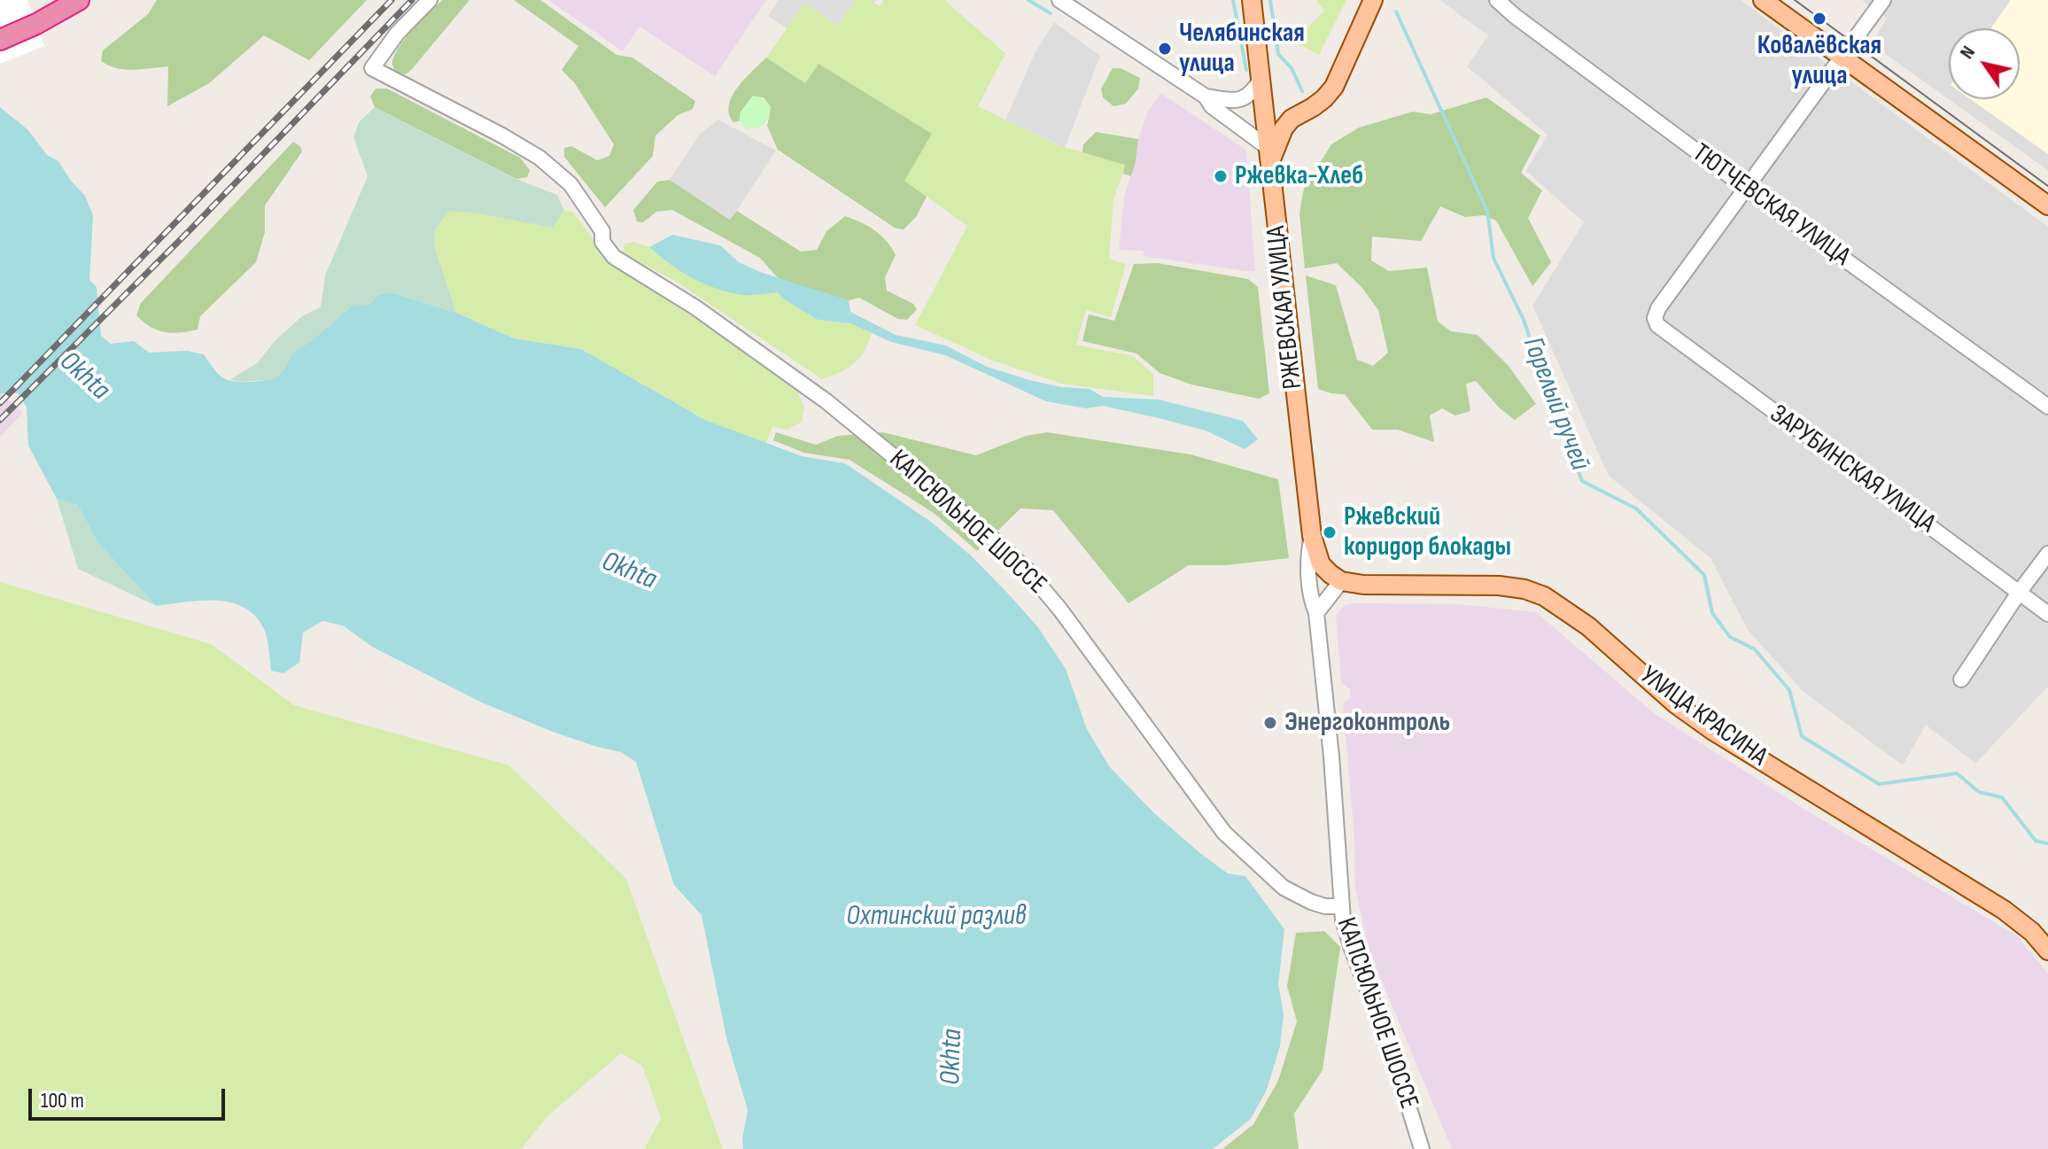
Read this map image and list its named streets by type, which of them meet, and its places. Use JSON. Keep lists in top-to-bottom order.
{
  "streets": {
    "main road": ["РЖЕВСКАЯ УЛИЦА", "УЛИЦА КРАСИНА"],
    "street": ["ТЮТЧЕВСКАЯ УЛИЦА", "ЗАРУБИНСКАЯ УЛИЦА", "КАПСЮЛЬНОЕ ШОССЕ"]
  },
  "crossings": [
    ["ТЮТЧЕВСКАЯ УЛИЦА", "ЗАРУБИНСКАЯ УЛИЦА"],
    ["РЖЕВСКАЯ УЛИЦА", "КАПСЮЛЬНОЕ ШОССЕ"]
  ],
  "water": ["Okhta", "Горелый ручей", "Охтинский разлив"],
  "places": [
    "Ковалёвская улица",
    "Челябинская улица",
    "Ржевка-Хлеб",
    "Ржевский коридор блокады",
    "Энергоконтроль"
  ],
  "scale_bar": "100 m",
  "north": "top left"
}
